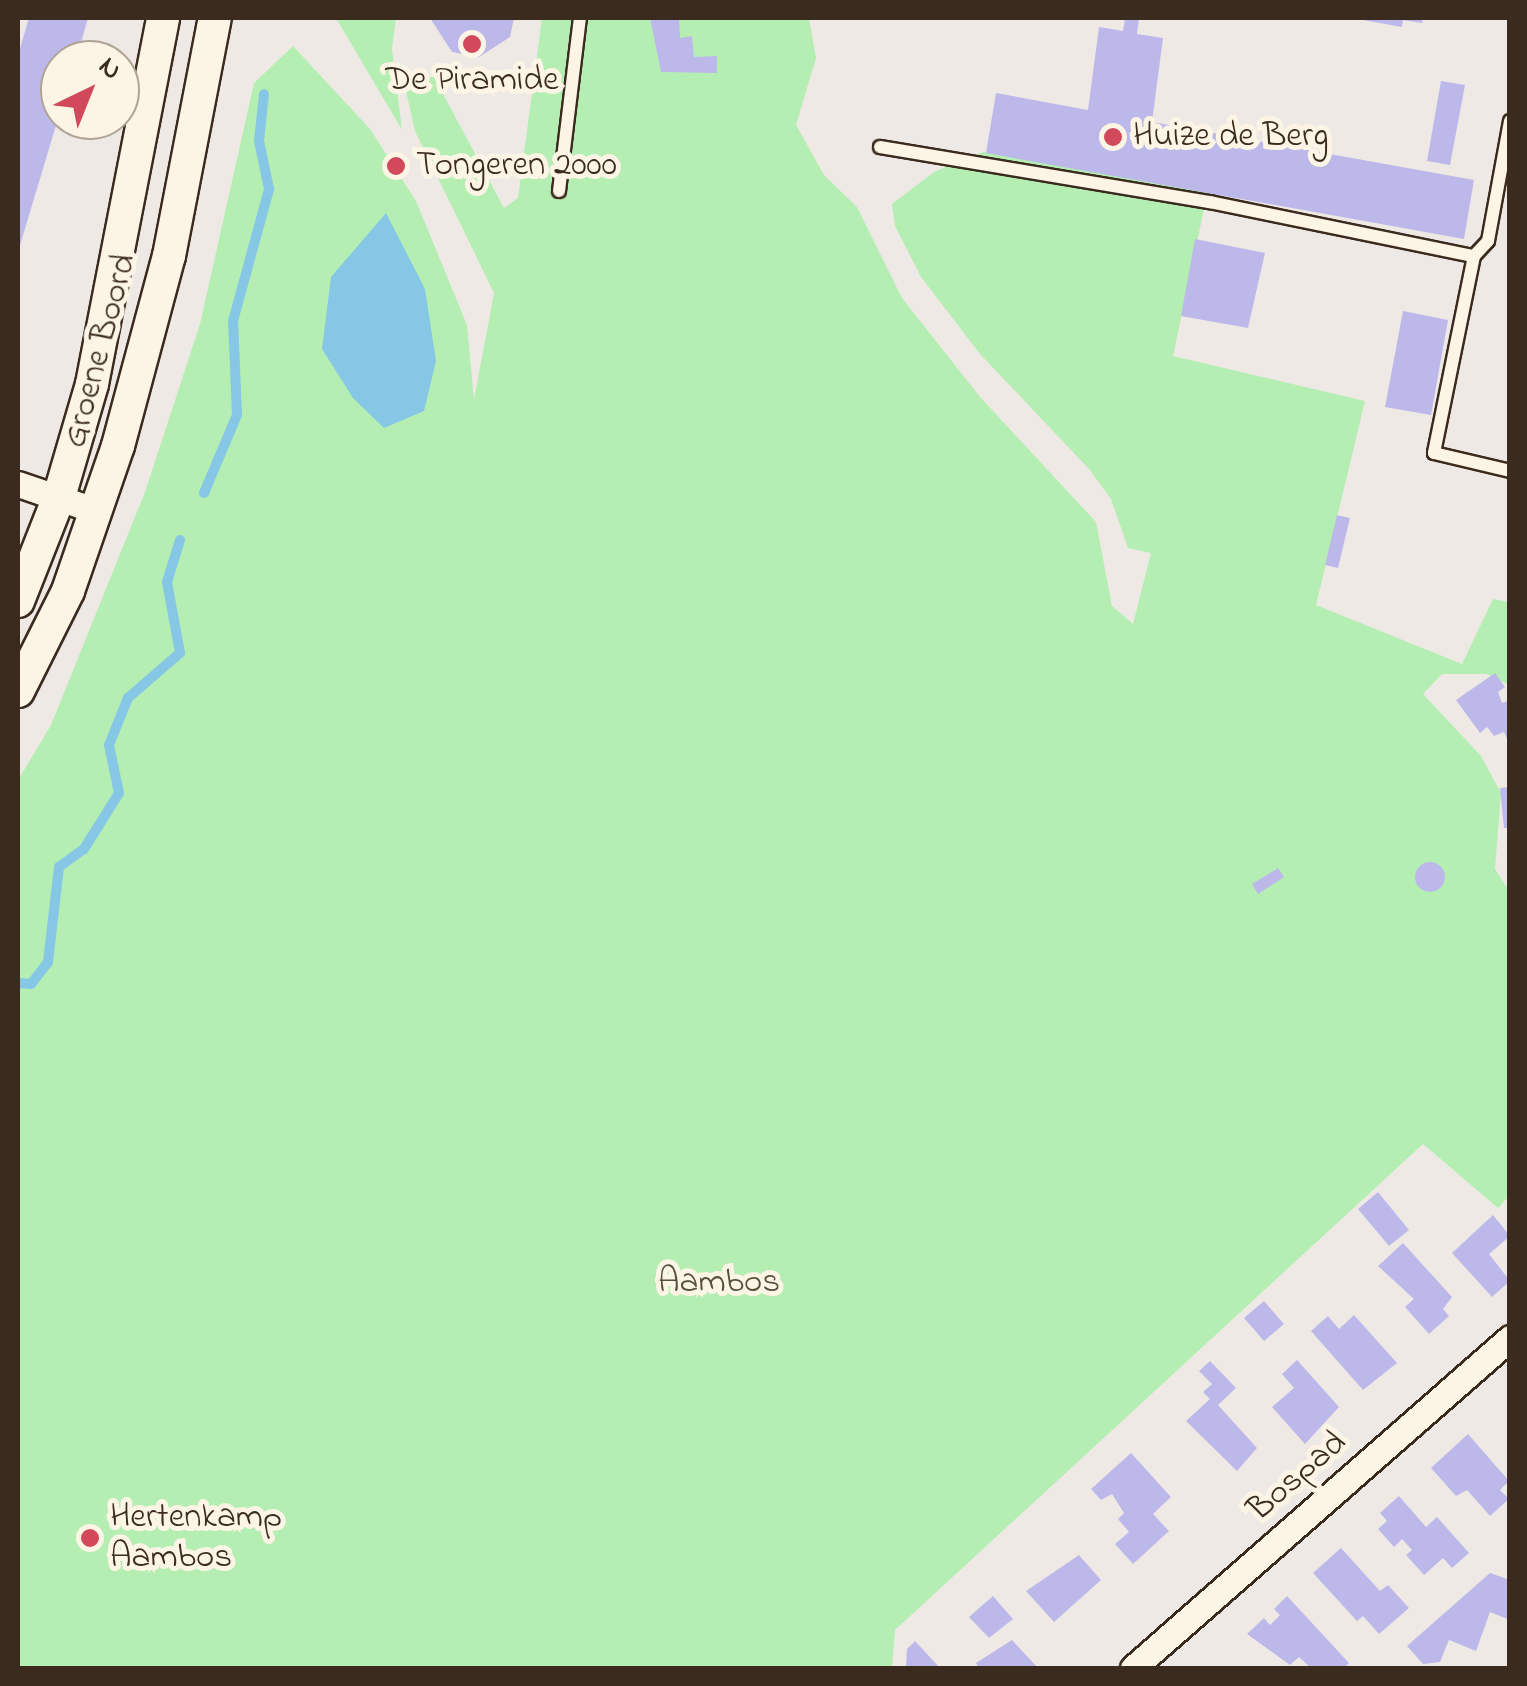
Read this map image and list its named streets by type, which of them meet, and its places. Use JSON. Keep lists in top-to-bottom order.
{
  "streets": {
    "street": ["Groene Boord", "Bospad"]
  },
  "parks": ["Aambos"],
  "places": [
    "De Piramide",
    "Huize de Berg",
    "Tongeren 2000",
    "Hertenkamp Aambos"
  ],
  "north": "top right"
}
